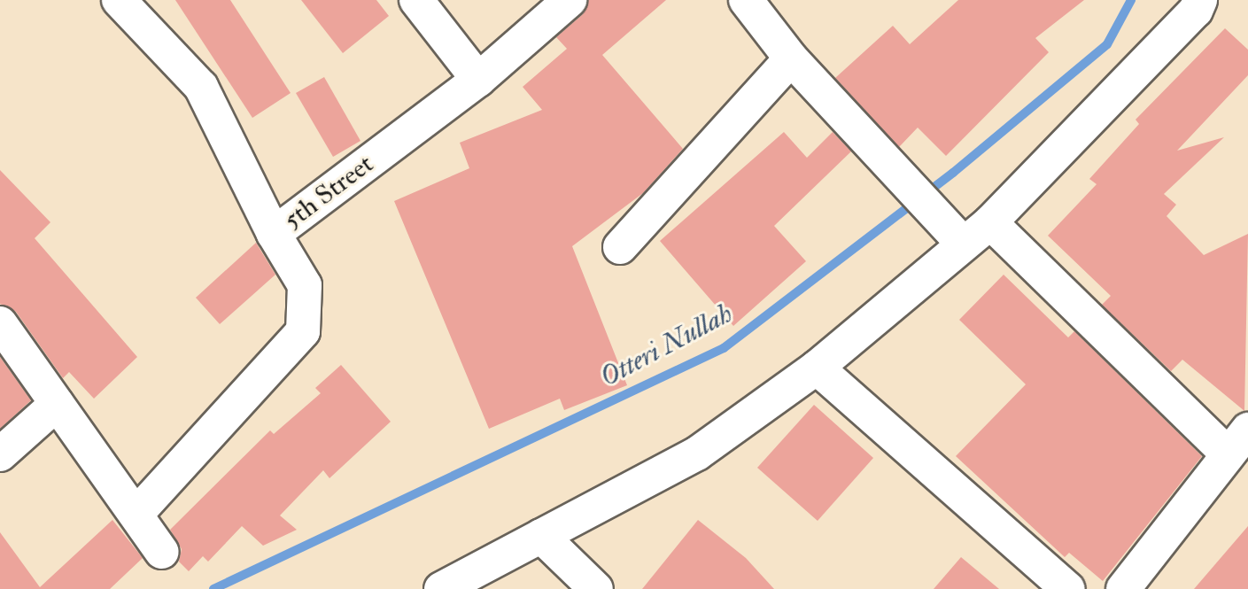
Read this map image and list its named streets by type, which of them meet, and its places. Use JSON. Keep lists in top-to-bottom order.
{
  "streets": {
    "street": ["5th Street"]
  },
  "water": ["Otteri Nullah"]
}
